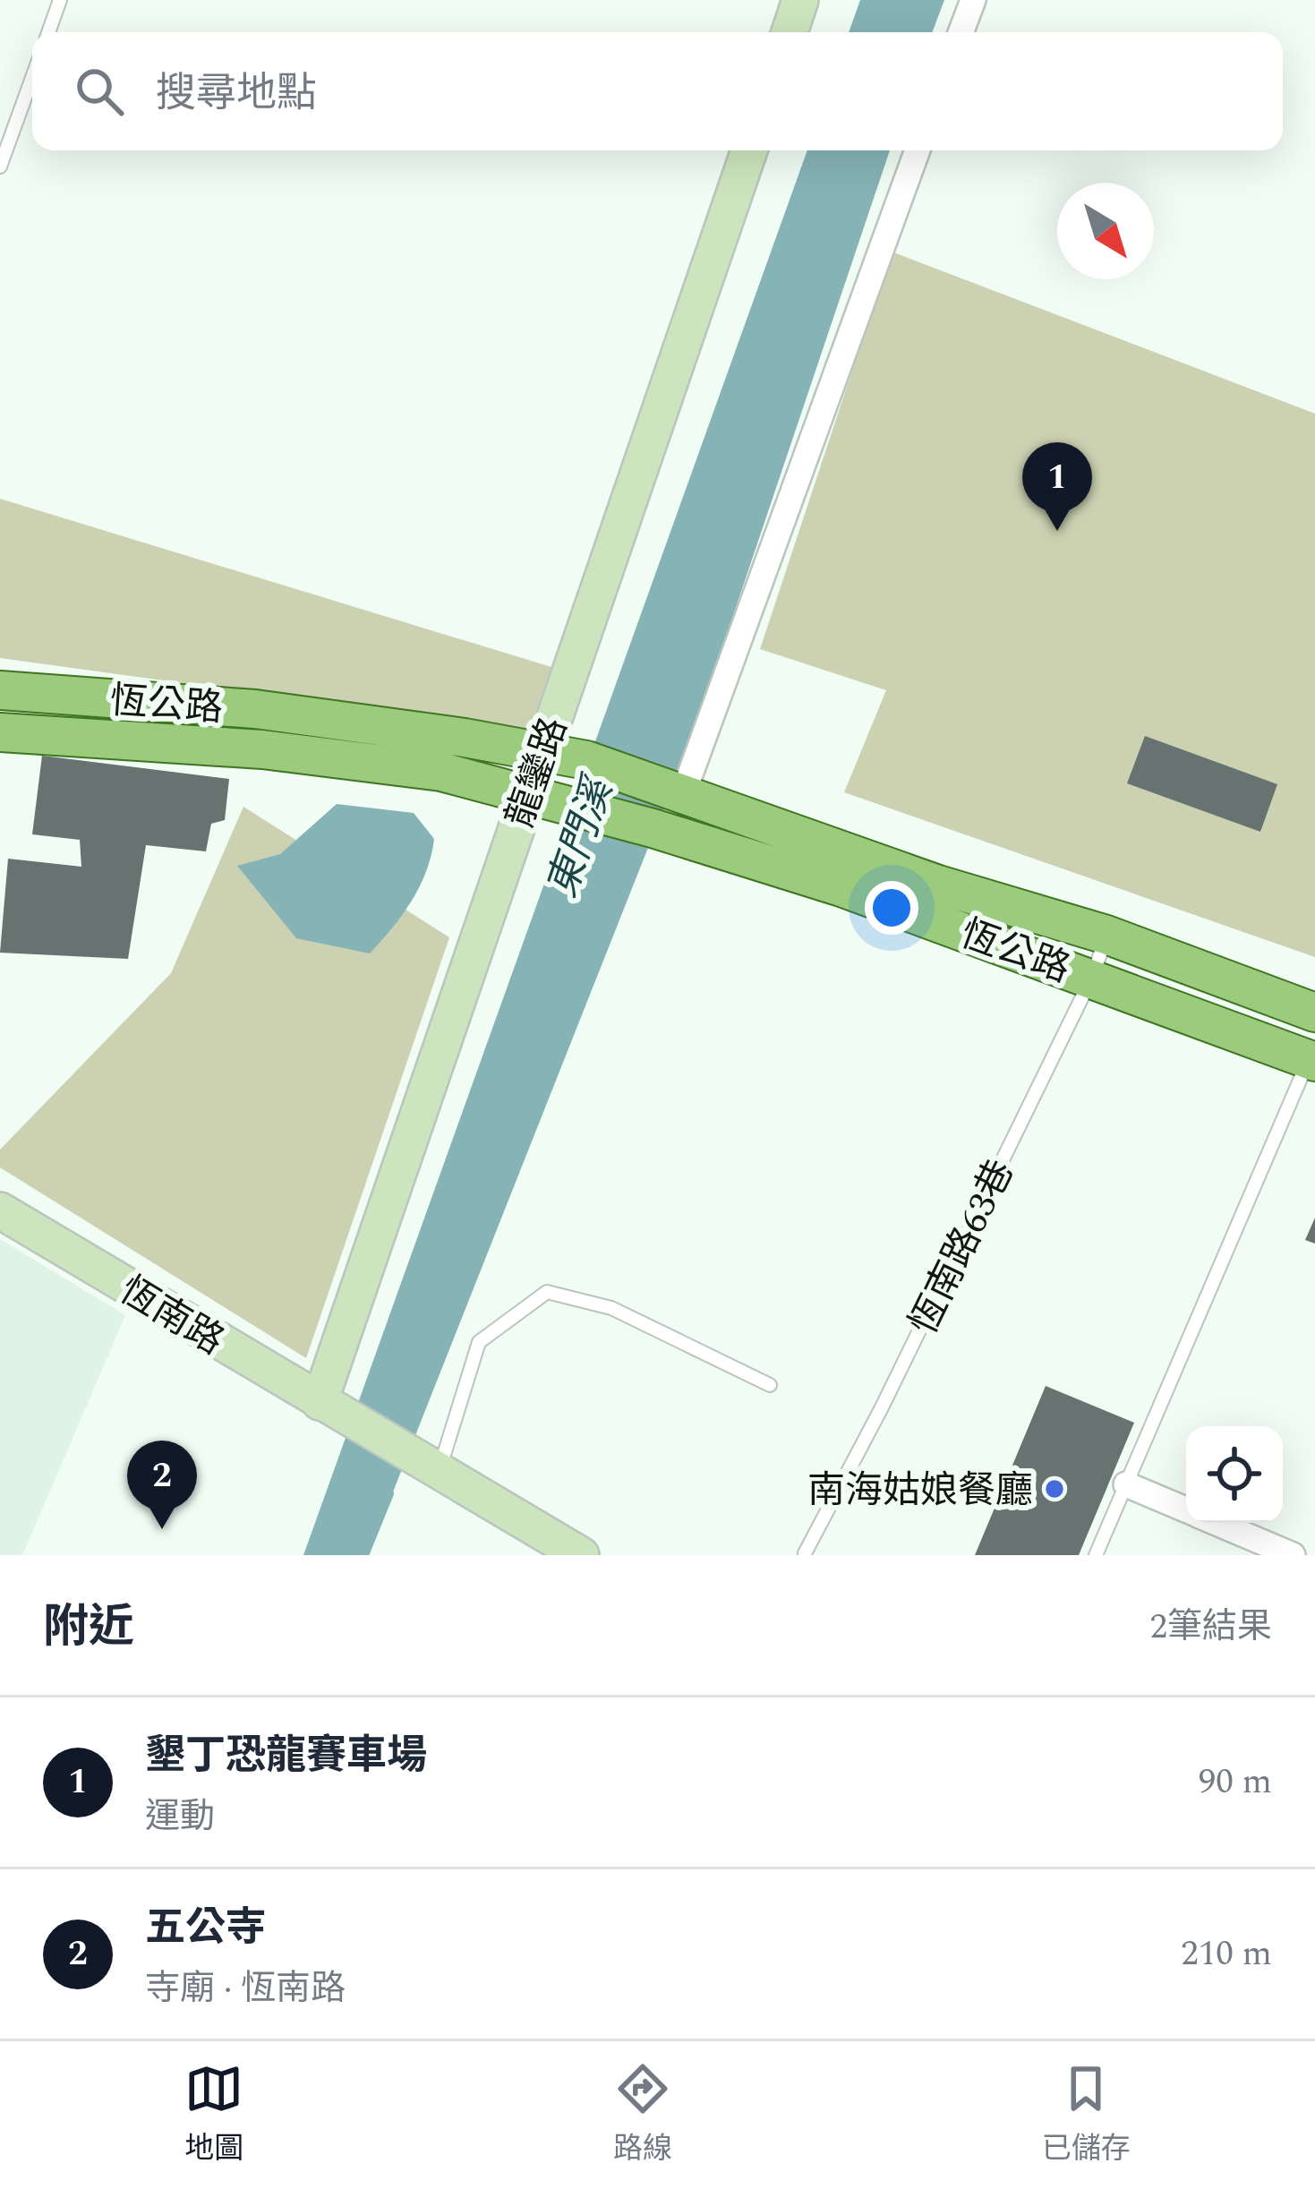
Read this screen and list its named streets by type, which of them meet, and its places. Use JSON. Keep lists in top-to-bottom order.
{
  "streets": {
    "main road": ["恆公路"],
    "street": ["龍鑾路", "恆南路"],
    "lane": ["恆南路63巷"]
  },
  "crossings": [
    ["恆公路", "龍鑾路"],
    ["恆公路", "恆南路63巷"],
    ["龍鑾路", "恆南路"]
  ],
  "water": ["東門溪"],
  "places": ["南海姑娘餐廳"],
  "north": "bottom right",
  "page": {
    "search": "搜尋地點",
    "pins": ["1", "2"],
    "heading": ["附近", "2筆結果"],
    "list": [
      {
        "mark": "1",
        "name": "墾丁恐龍賽車場",
        "note": "運動",
        "value": "90 m"
      },
      {
        "mark": "2",
        "name": "五公寺",
        "note": "寺廟 · 恆南路",
        "value": "210 m"
      }
    ],
    "nav": ["地圖", "路線", "已儲存"]
  }
}
